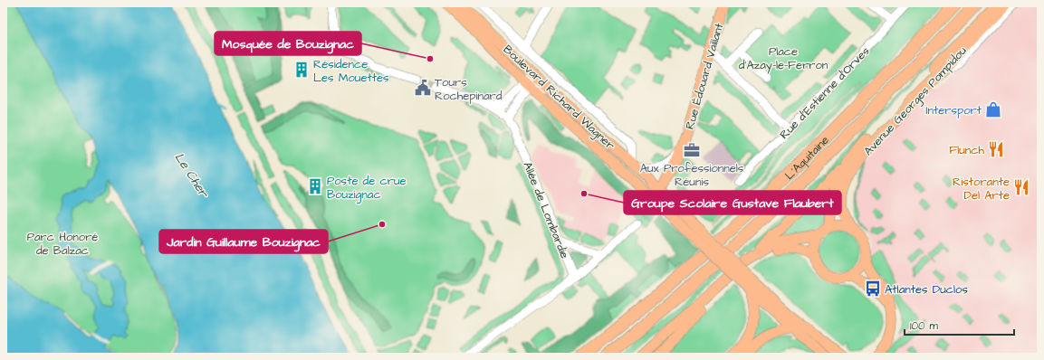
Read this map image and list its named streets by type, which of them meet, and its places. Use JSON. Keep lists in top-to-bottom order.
{
  "streets": {
    "highway": ["L'Aquitaine"],
    "main road": ["Rue Édouard Vaillant", "Boulevard Richard Wagner", "Avenue Georges Pompidou"],
    "street": ["Rue d'Estienne d'Orves", "Allée de Lombardie"]
  },
  "crossings": [
    ["Rue Édouard Vaillant", "Boulevard Richard Wagner"]
  ],
  "water": ["Le Cher"],
  "parks": ["Place d'Azay-le-Ferron", "Parc Honoré de Balzac"],
  "places": {
    "other": ["Mosquée de Bouzignac", "Groupe Scolaire Gustave Flaubert", "Jardin Guillaume Bouzignac"],
    "building": ["Résidence Les Mouettes", "Poste de crue Bouzignac"],
    "public building": ["Tours Rochepinard"],
    "shop": ["Intersport"],
    "restaurant": ["Flunch", "Ristorante Del Arte"],
    "office": ["Aux Professionnels Réunis"],
    "bus stop": ["Atlantes Duclos"]
  },
  "scale_bar": "100 m"
}
